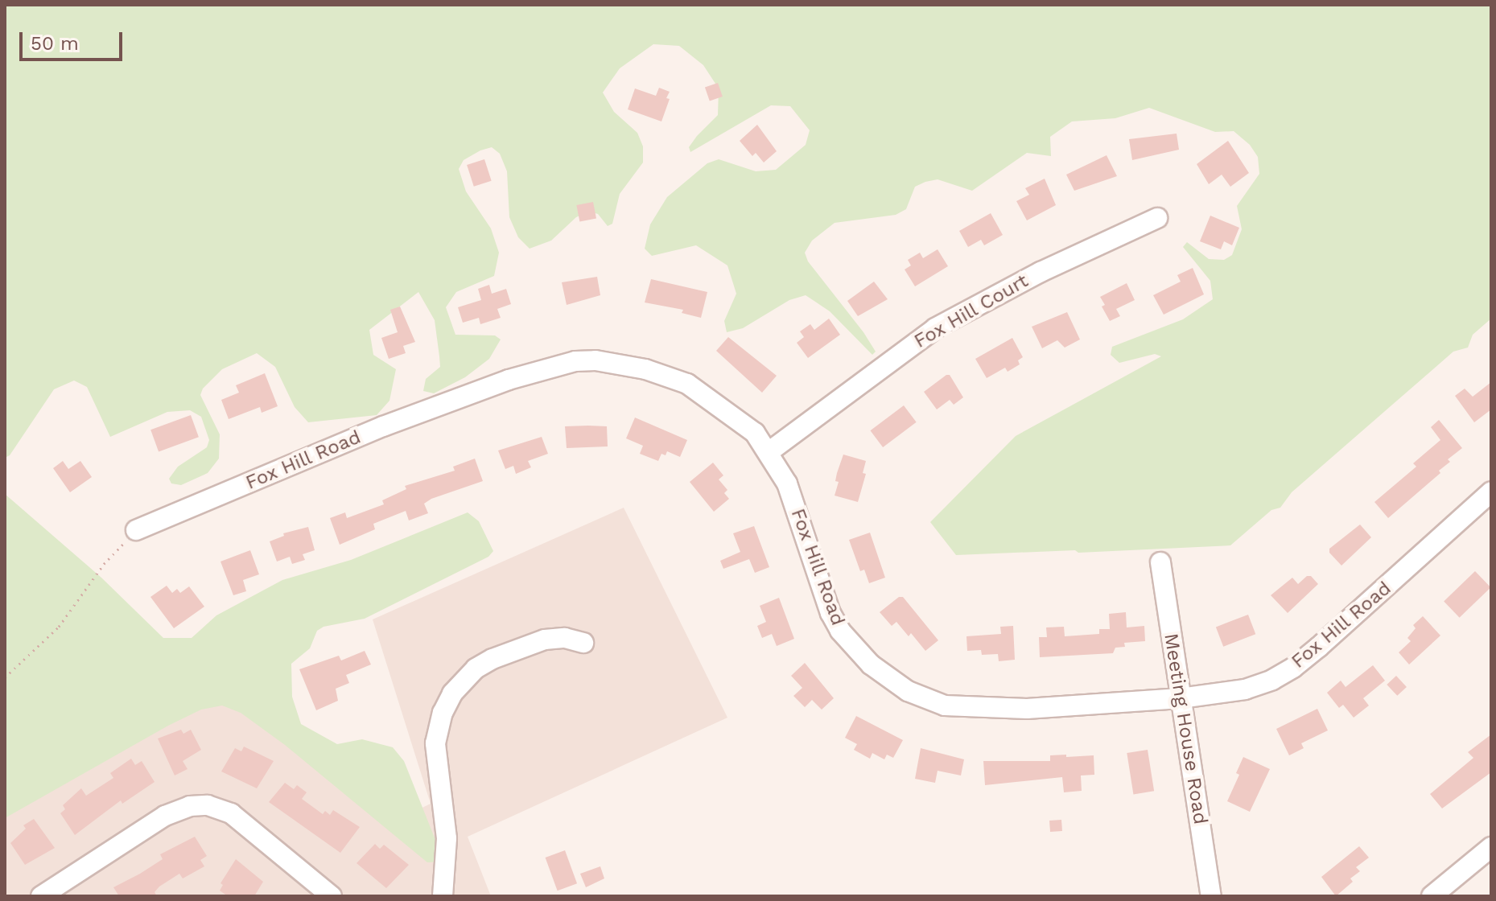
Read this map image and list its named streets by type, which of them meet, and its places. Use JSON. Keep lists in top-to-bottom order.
{
  "streets": {
    "street": ["Fox Hill Court", "Fox Hill Road", "Meeting House Road"]
  },
  "crossings": [
    ["Fox Hill Court", "Fox Hill Road"],
    ["Fox Hill Road", "Meeting House Road"]
  ],
  "scale_bar": "50 m"
}
